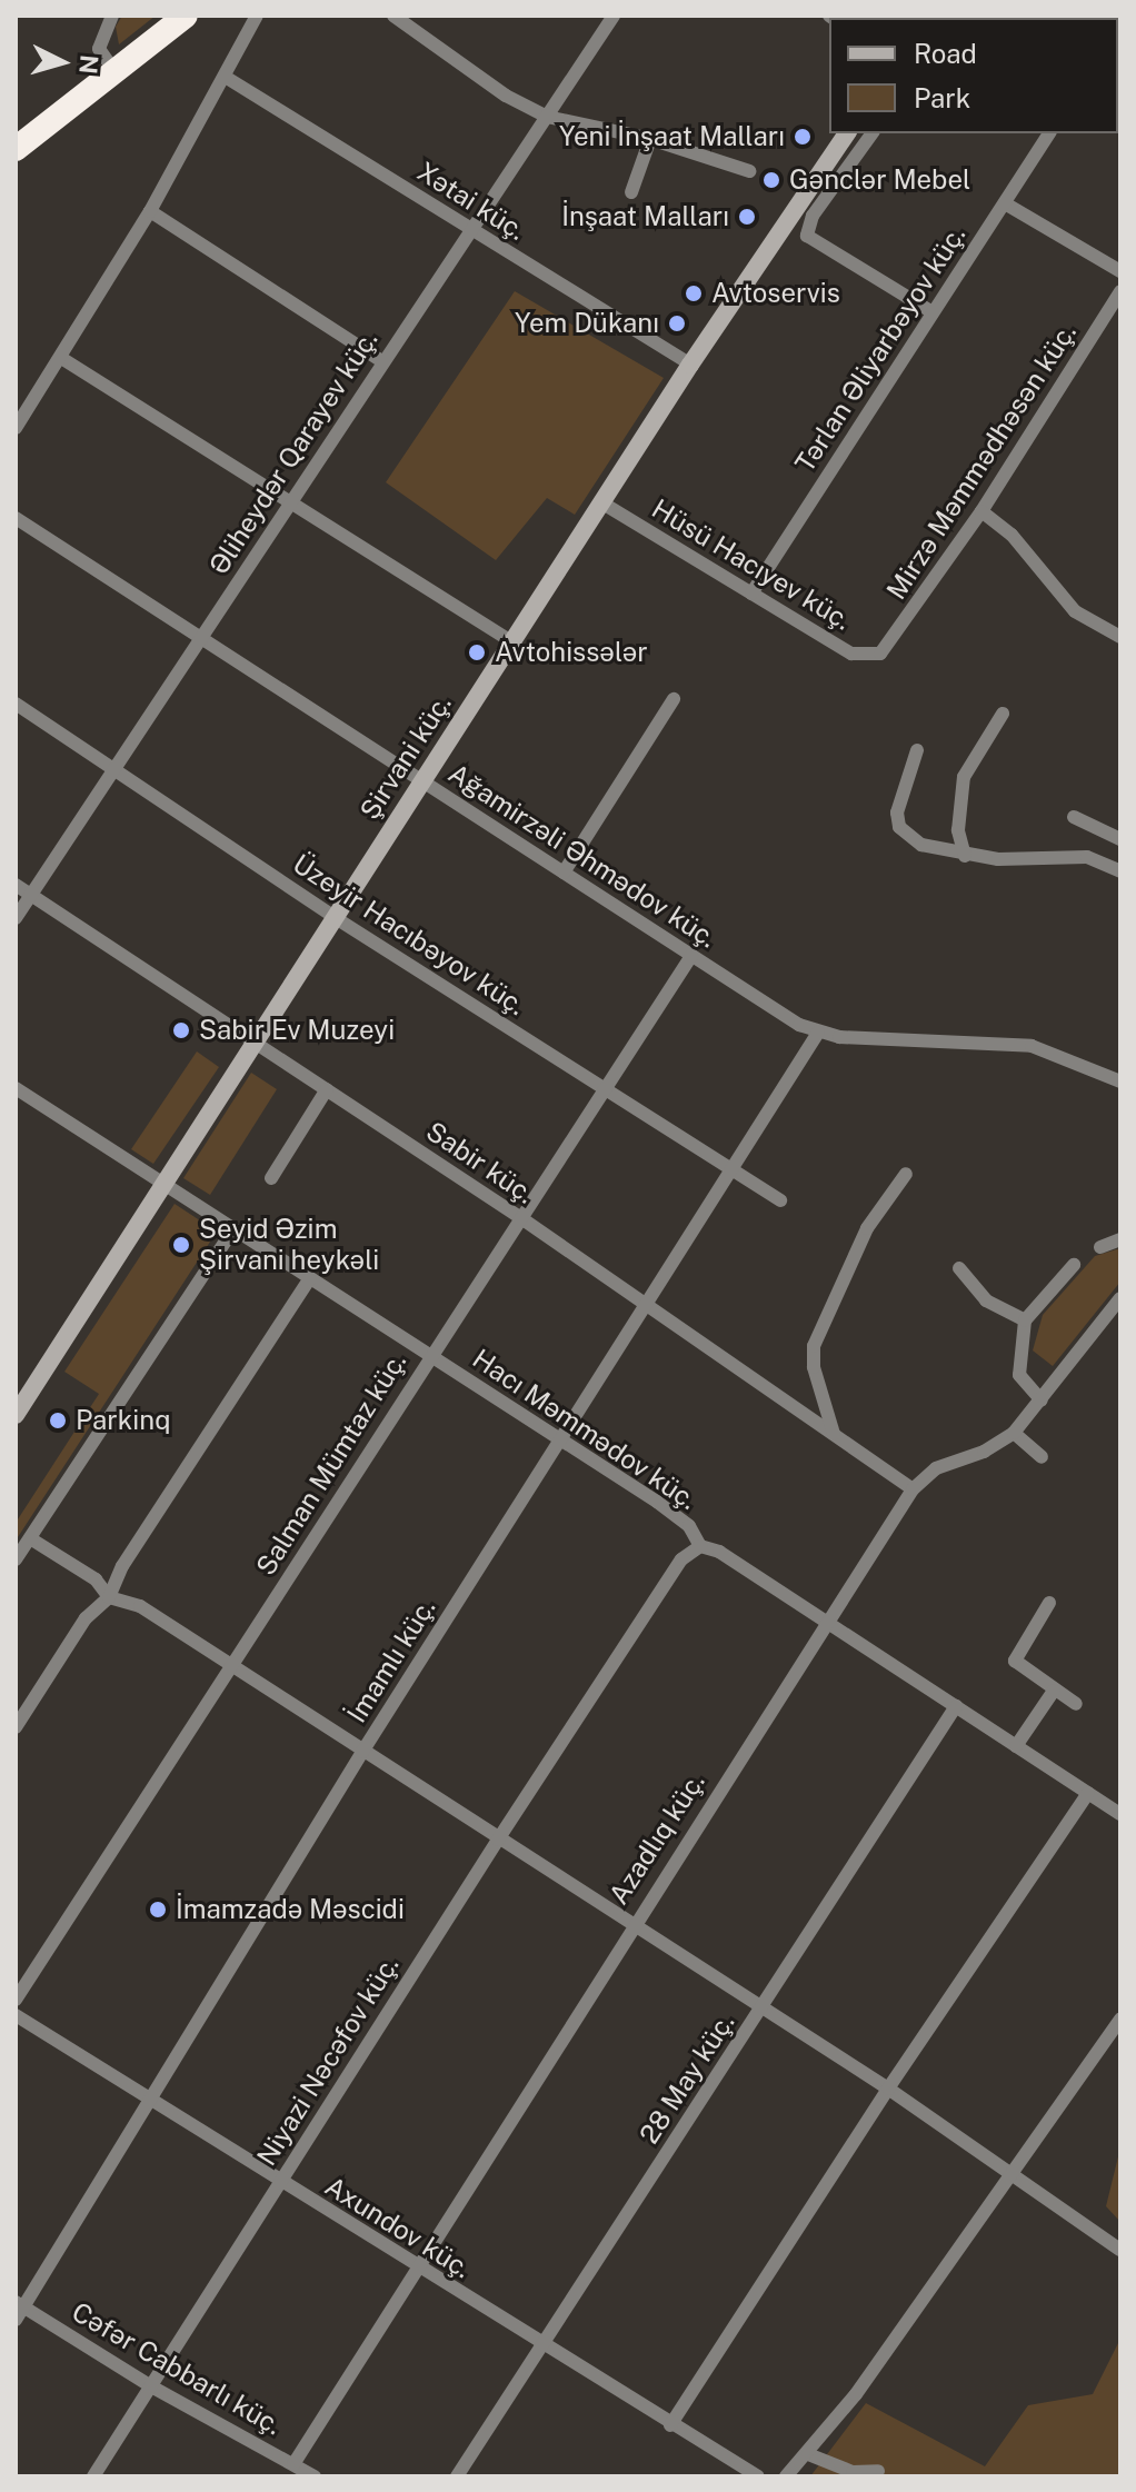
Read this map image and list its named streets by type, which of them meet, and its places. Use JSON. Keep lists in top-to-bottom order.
{
  "streets": {
    "main road": ["Şirvani küç."],
    "street": [
      "Xətai küç.",
      "Tərlan Əliyarbəyov küç.",
      "Əliheydər Qarayev küç.",
      "Mirzə Məmmədhəsən küç.",
      "Hüsü Hacıyev küç.",
      "Ağamirzəli Əhmədov küç.",
      "Üzeyir Hacıbəyov küç.",
      "Sabir küç.",
      "Hacı Məmmədov küç.",
      "Salman Mümtaz küç.",
      "İmamlı küç.",
      "Azadlıq küç.",
      "Niyazi Nəcəfov küç.",
      "28 May küç.",
      "Axundov küç.",
      "Cəfər Cabbarlı küç."
    ]
  },
  "crossings": [
    ["Xətai küç.", "Əliheydər Qarayev küç."],
    ["Xətai küç.", "Şirvani küç."],
    ["Tərlan Əliyarbəyov küç.", "Hüsü Hacıyev küç."],
    ["Əliheydər Qarayev küç.", "Ağamirzəli Əhmədov küç."],
    ["Əliheydər Qarayev küç.", "Üzeyir Hacıbəyov küç."],
    ["Əliheydər Qarayev küç.", "Sabir küç."],
    ["Mirzə Məmmədhəsən küç.", "Hüsü Hacıyev küç."],
    ["Hüsü Hacıyev küç.", "Şirvani küç."],
    ["Şirvani küç.", "Ağamirzəli Əhmədov küç."],
    ["Şirvani küç.", "Üzeyir Hacıbəyov küç."],
    ["Şirvani küç.", "Sabir küç."],
    ["Şirvani küç.", "Hacı Məmmədov küç."],
    ["Ağamirzəli Əhmədov küç.", "Salman Mümtaz küç."],
    ["Ağamirzəli Əhmədov küç.", "İmamlı küç."],
    ["Üzeyir Hacıbəyov küç.", "Salman Mümtaz küç."],
    ["Üzeyir Hacıbəyov küç.", "İmamlı küç."],
    ["Sabir küç.", "Salman Mümtaz küç."],
    ["Sabir küç.", "İmamlı küç."],
    ["Sabir küç.", "Azadlıq küç."],
    ["Hacı Məmmədov küç.", "Salman Mümtaz küç."],
    ["Hacı Məmmədov küç.", "İmamlı küç."],
    ["Hacı Məmmədov küç.", "Azadlıq küç."],
    ["Hacı Məmmədov küç.", "Niyazi Nəcəfov küç."],
    ["Hacı Məmmədov küç.", "28 May küç."],
    ["İmamlı küç.", "Axundov küç."],
    ["İmamlı küç.", "Cəfər Cabbarlı küç."],
    ["Azadlıq küç.", "Axundov küç."],
    ["Azadlıq küç.", "Cəfər Cabbarlı küç."],
    ["Niyazi Nəcəfov küç.", "Axundov küç."],
    ["Niyazi Nəcəfov küç.", "Cəfər Cabbarlı küç."],
    ["28 May küç.", "Axundov küç."]
  ],
  "places": [
    "Yeni İnşaat Malları",
    "Gənclər Mebel",
    "İnşaat Malları",
    "Avtoservis",
    "Yem Dükanı",
    "Avtohissələr",
    "Sabir Ev Muzeyi",
    "Seyid Əzim Şirvani heykəli",
    "Parkinq",
    "İmamzadə Məscidi"
  ],
  "legend": ["Road", "Park"],
  "north": "right"
}
